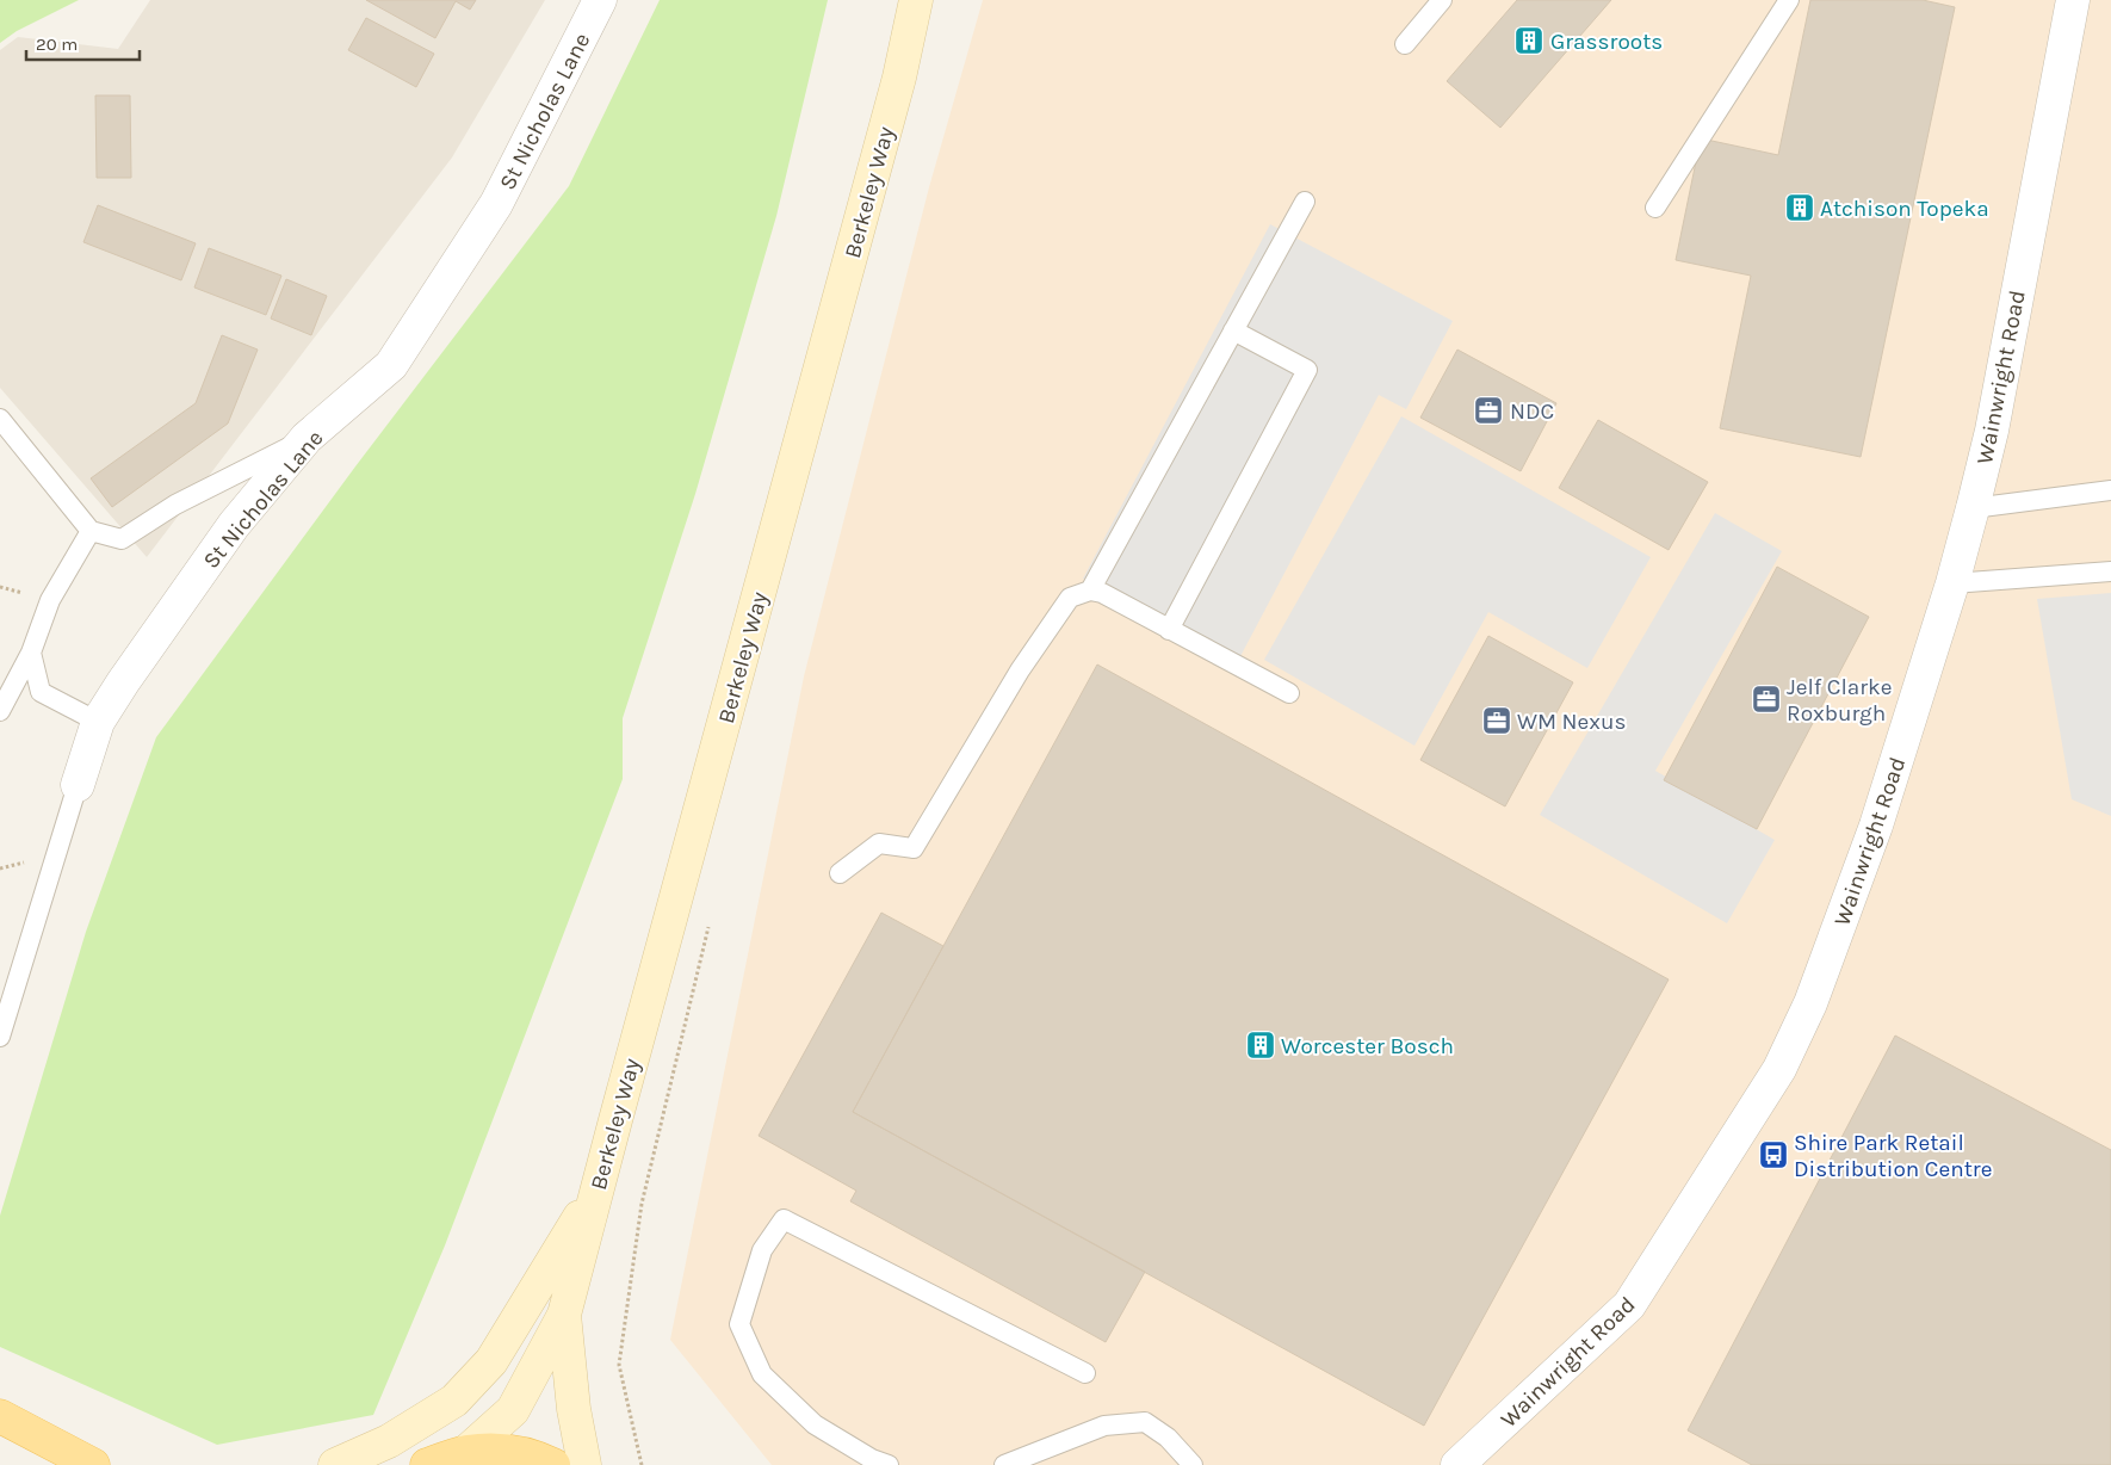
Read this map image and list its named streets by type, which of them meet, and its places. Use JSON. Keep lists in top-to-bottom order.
{
  "streets": {
    "main road": ["Berkeley Way"],
    "street": ["St Nicholas Lane", "Wainwright Road"]
  },
  "places": {
    "building": ["Grassroots", "Atchison Topeka", "Worcester Bosch"],
    "office": ["NDC", "Jelf Clarke Roxburgh", "WM Nexus"],
    "bus stop": ["Shire Park Retail Distribution Centre"]
  },
  "scale_bar": "20 m"
}
